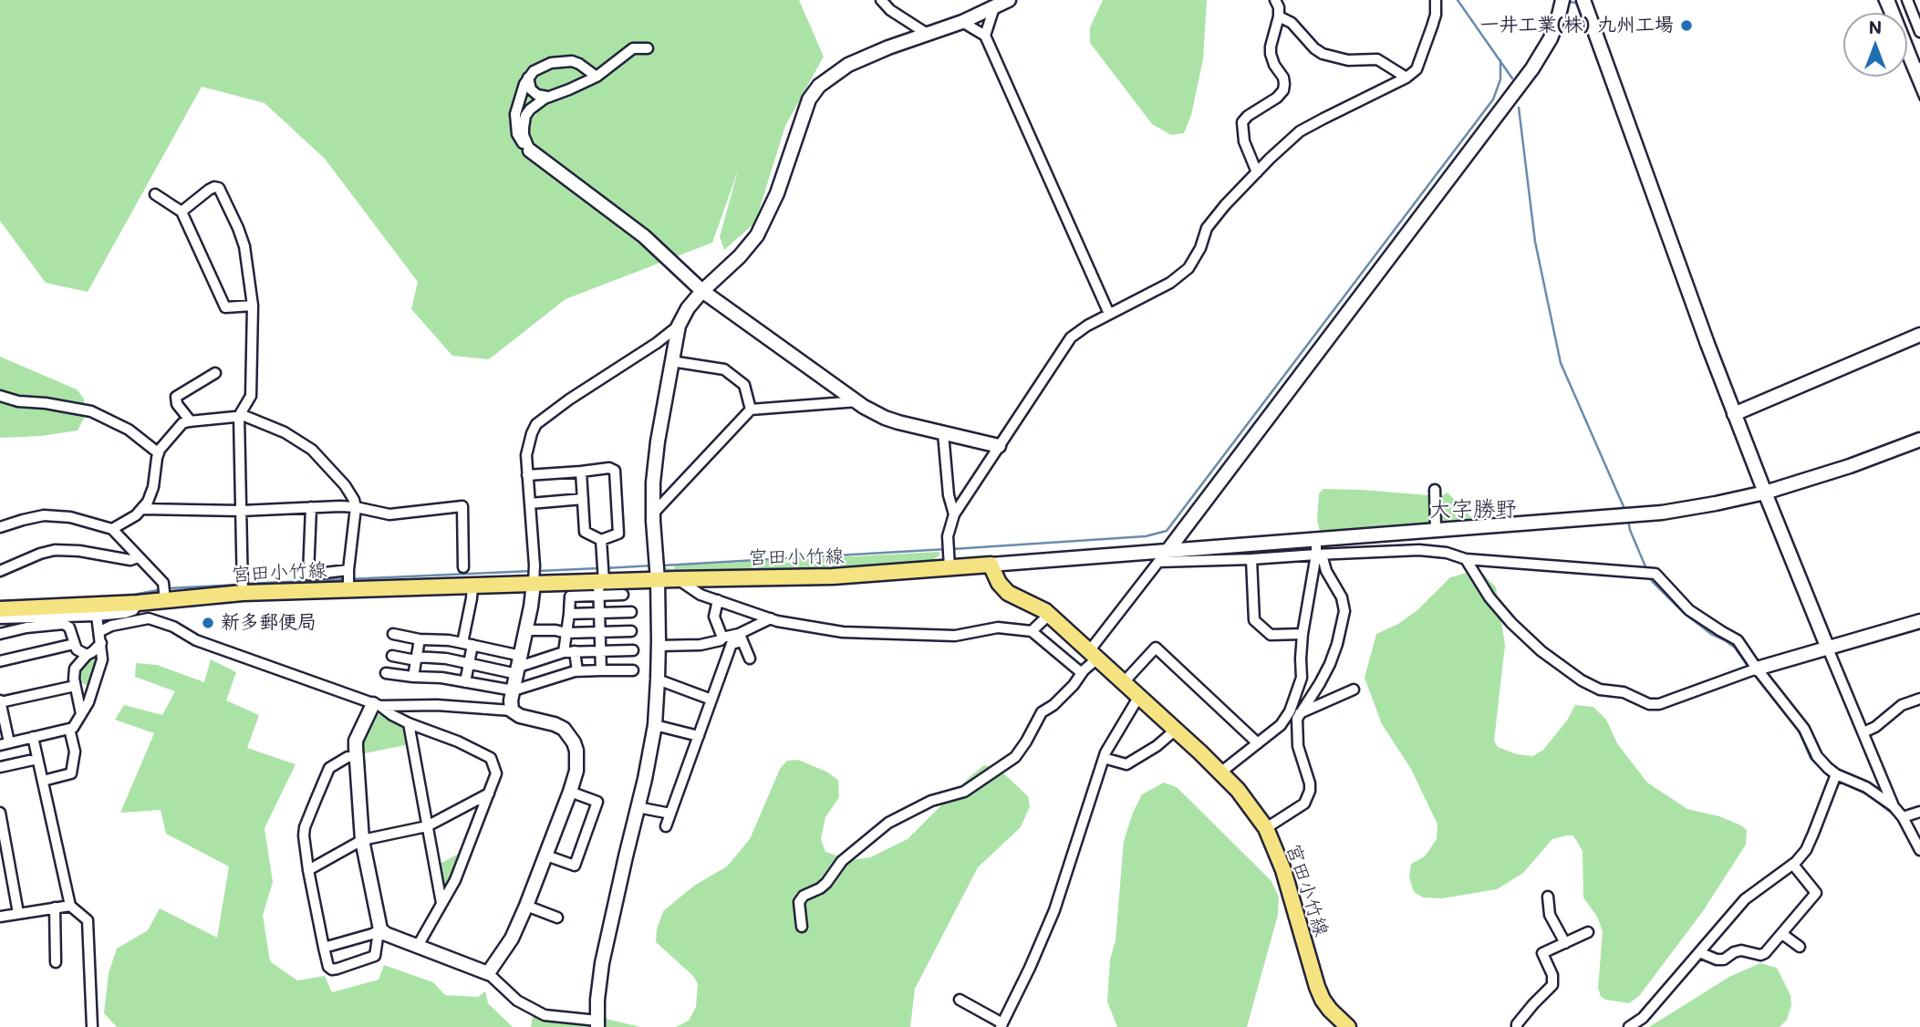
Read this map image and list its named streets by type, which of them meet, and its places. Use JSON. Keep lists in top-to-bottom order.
{
  "streets": {
    "main road": ["宮田小竹線"]
  },
  "districts": ["大字勝野"],
  "places": ["一井工業(株) 九州工場", "新多郵便局"],
  "north": "top"
}
